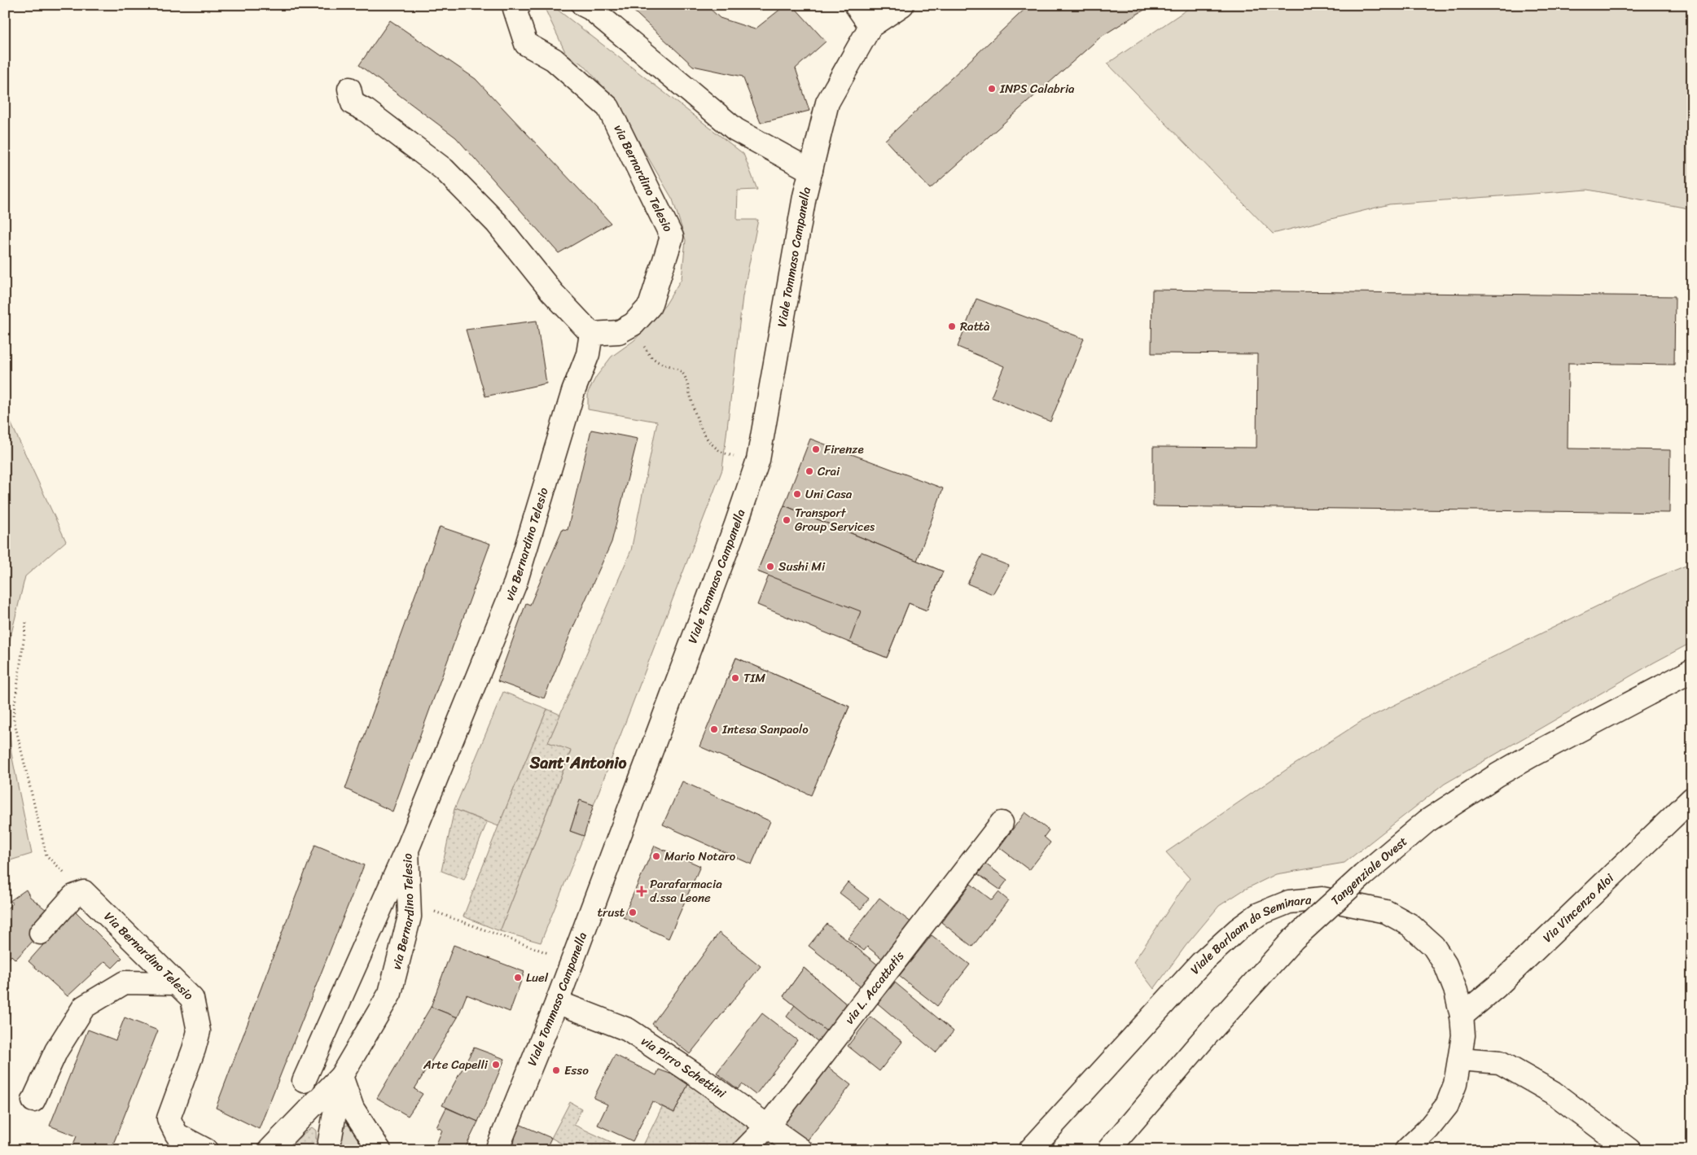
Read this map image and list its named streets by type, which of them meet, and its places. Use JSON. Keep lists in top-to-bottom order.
{
  "streets": {
    "main road": [
      "via Bernardino Telesio",
      "Viale Tommaso Campanella",
      "Tangenziale Ovest",
      "Via Vincenzo Aloi",
      "Viale Barlaam da Seminara",
      "Via Bernardino Telesio",
      "via L. Accattatis",
      "via Pirro Schettini"
    ]
  },
  "crossings": [
    ["Viale Tommaso Campanella", "via Pirro Schettini"],
    ["Via Vincenzo Aloi", "Viale Barlaam da Seminara"],
    ["via L. Accattatis", "via Pirro Schettini"]
  ],
  "districts": ["Sant'Antonio"],
  "places": {
    "other": [
      "INPS Calabria",
      "Rattà",
      "Firenze",
      "Crai",
      "Uni Casa",
      "Transport Group Services",
      "Sushi Mi",
      "TIM",
      "Intesa Sanpaolo",
      "Mario Notaro",
      "trust",
      "Luel",
      "Arte Capelli",
      "Esso"
    ],
    "health": ["Parafarmacia d.ssa Leone"]
  }
}
